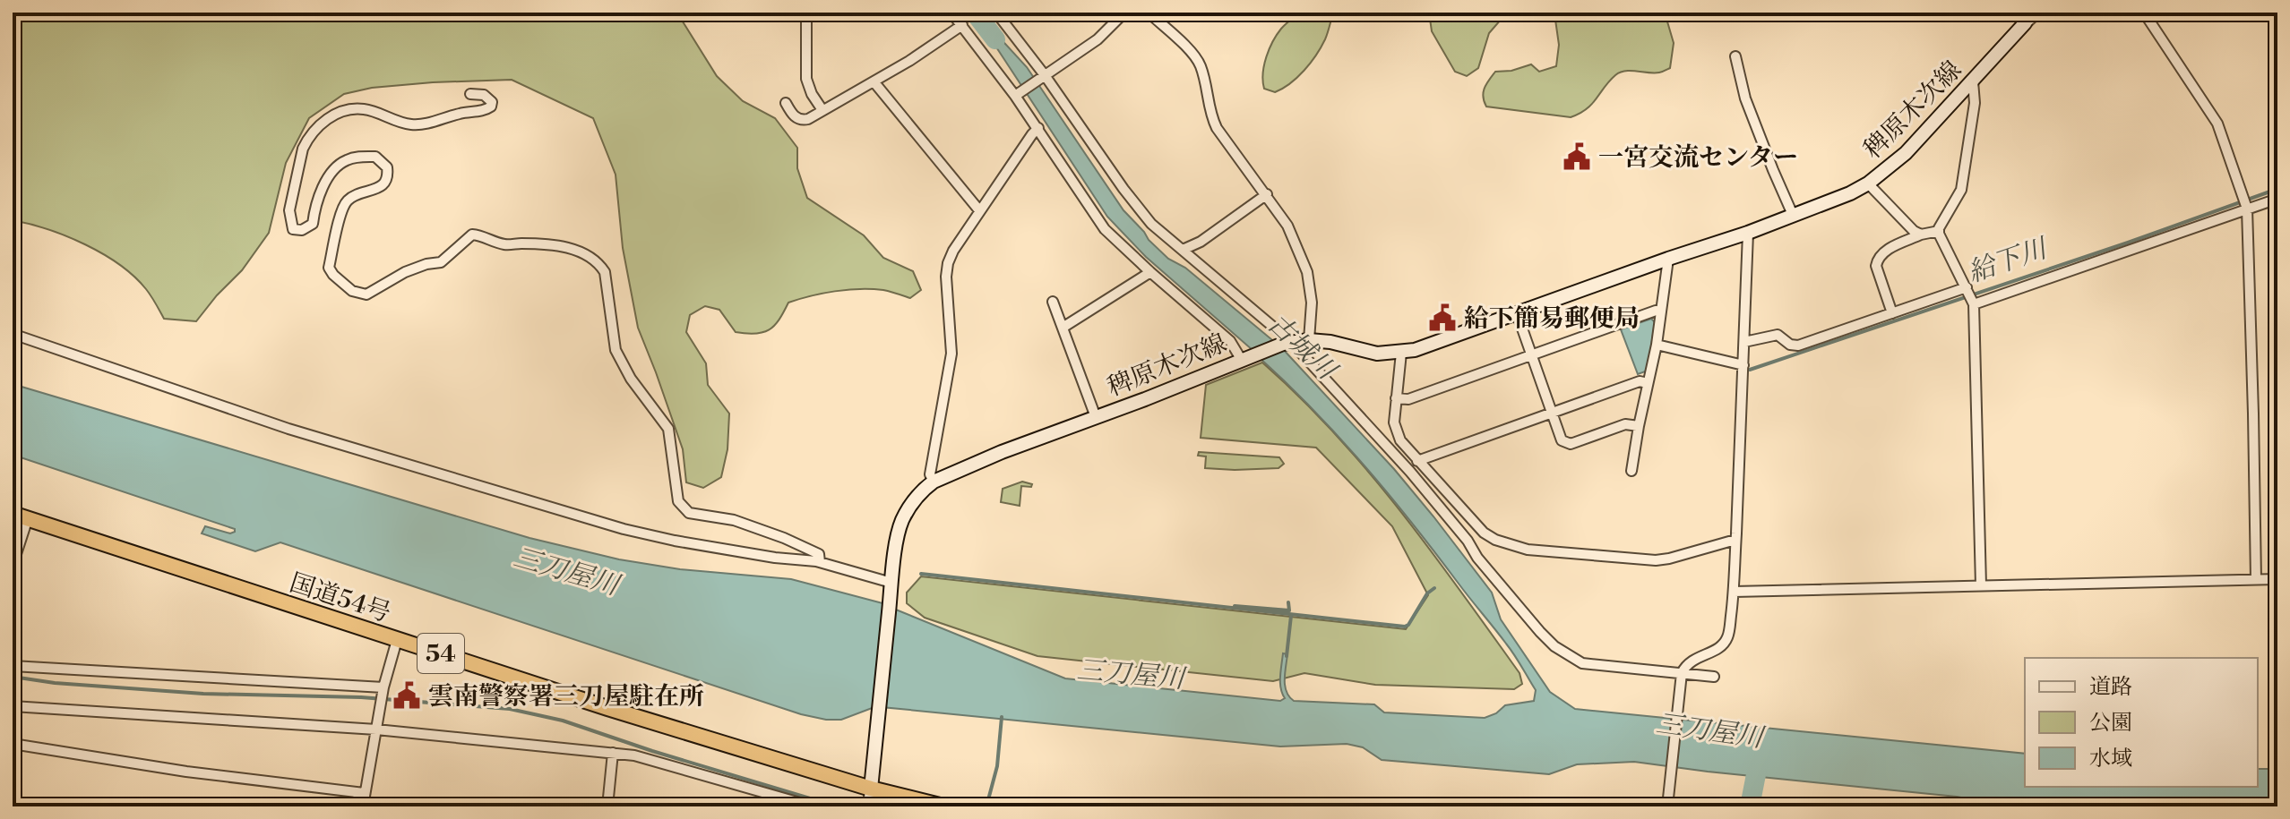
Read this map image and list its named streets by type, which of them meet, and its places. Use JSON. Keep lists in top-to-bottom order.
{
  "streets": {
    "highway": ["国道54号", "54"],
    "main road": ["稗原木次線"]
  },
  "crossings": [
    ["稗原木次線", "国道54号"]
  ],
  "water": ["給下川", "古城川", "三刀屋川"],
  "places": {
    "public building": ["一宮交流センター", "給下簡易郵便局", "雲南警察署三刀屋駐在所"]
  },
  "legend": ["道路", "公園", "水域"]
}
